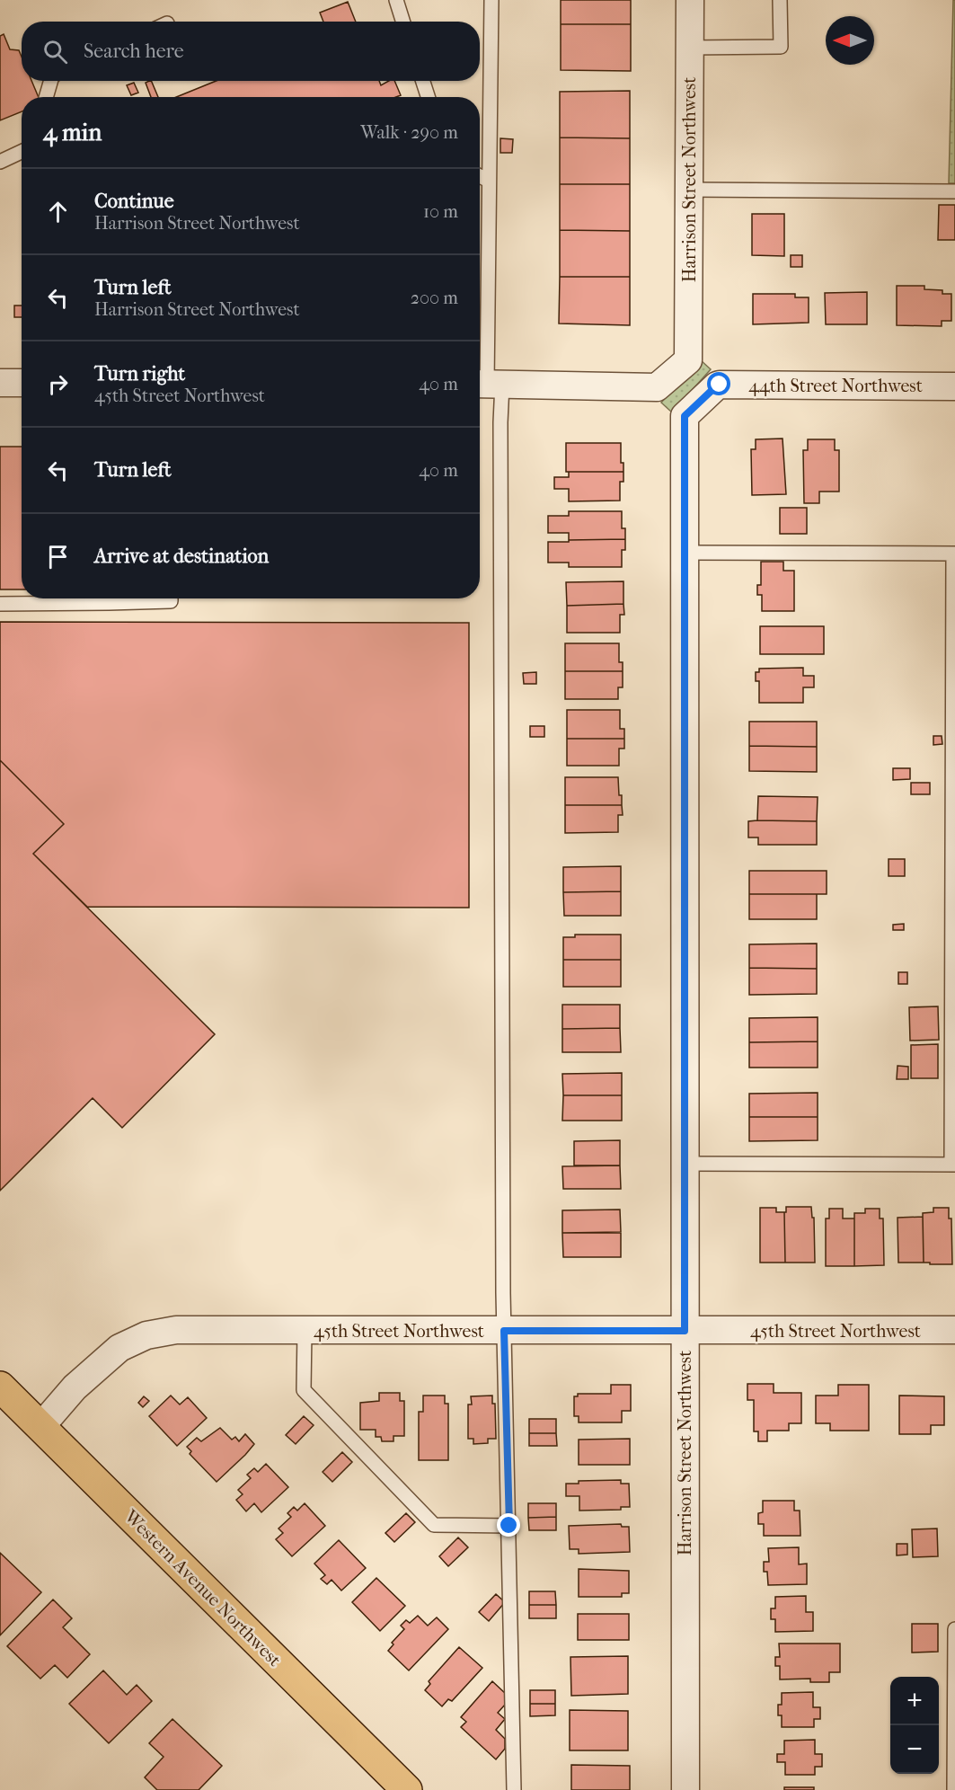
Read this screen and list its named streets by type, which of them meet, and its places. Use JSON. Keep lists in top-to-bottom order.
{
  "streets": {
    "main road": ["Western Avenue Northwest"],
    "street": ["Harrison Street Northwest", "44th Street Northwest", "45th Street Northwest"]
  },
  "crossings": [
    ["Harrison Street Northwest", "44th Street Northwest"],
    ["Harrison Street Northwest", "45th Street Northwest"],
    ["45th Street Northwest", "Western Avenue Northwest"]
  ],
  "north": "left",
  "page": {
    "search": "Search here",
    "heading": ["4 min", "Walk · 290 m"],
    "list": [
      ["Continue", "Harrison Street Northwest", "10 m"],
      ["Turn left", "Harrison Street Northwest", "200 m"],
      ["Turn right", "45th Street Northwest", "40 m"],
      ["Turn left", "40 m"],
      "Arrive at destination"
    ],
    "map_buttons": ["+", "−"]
  }
}
